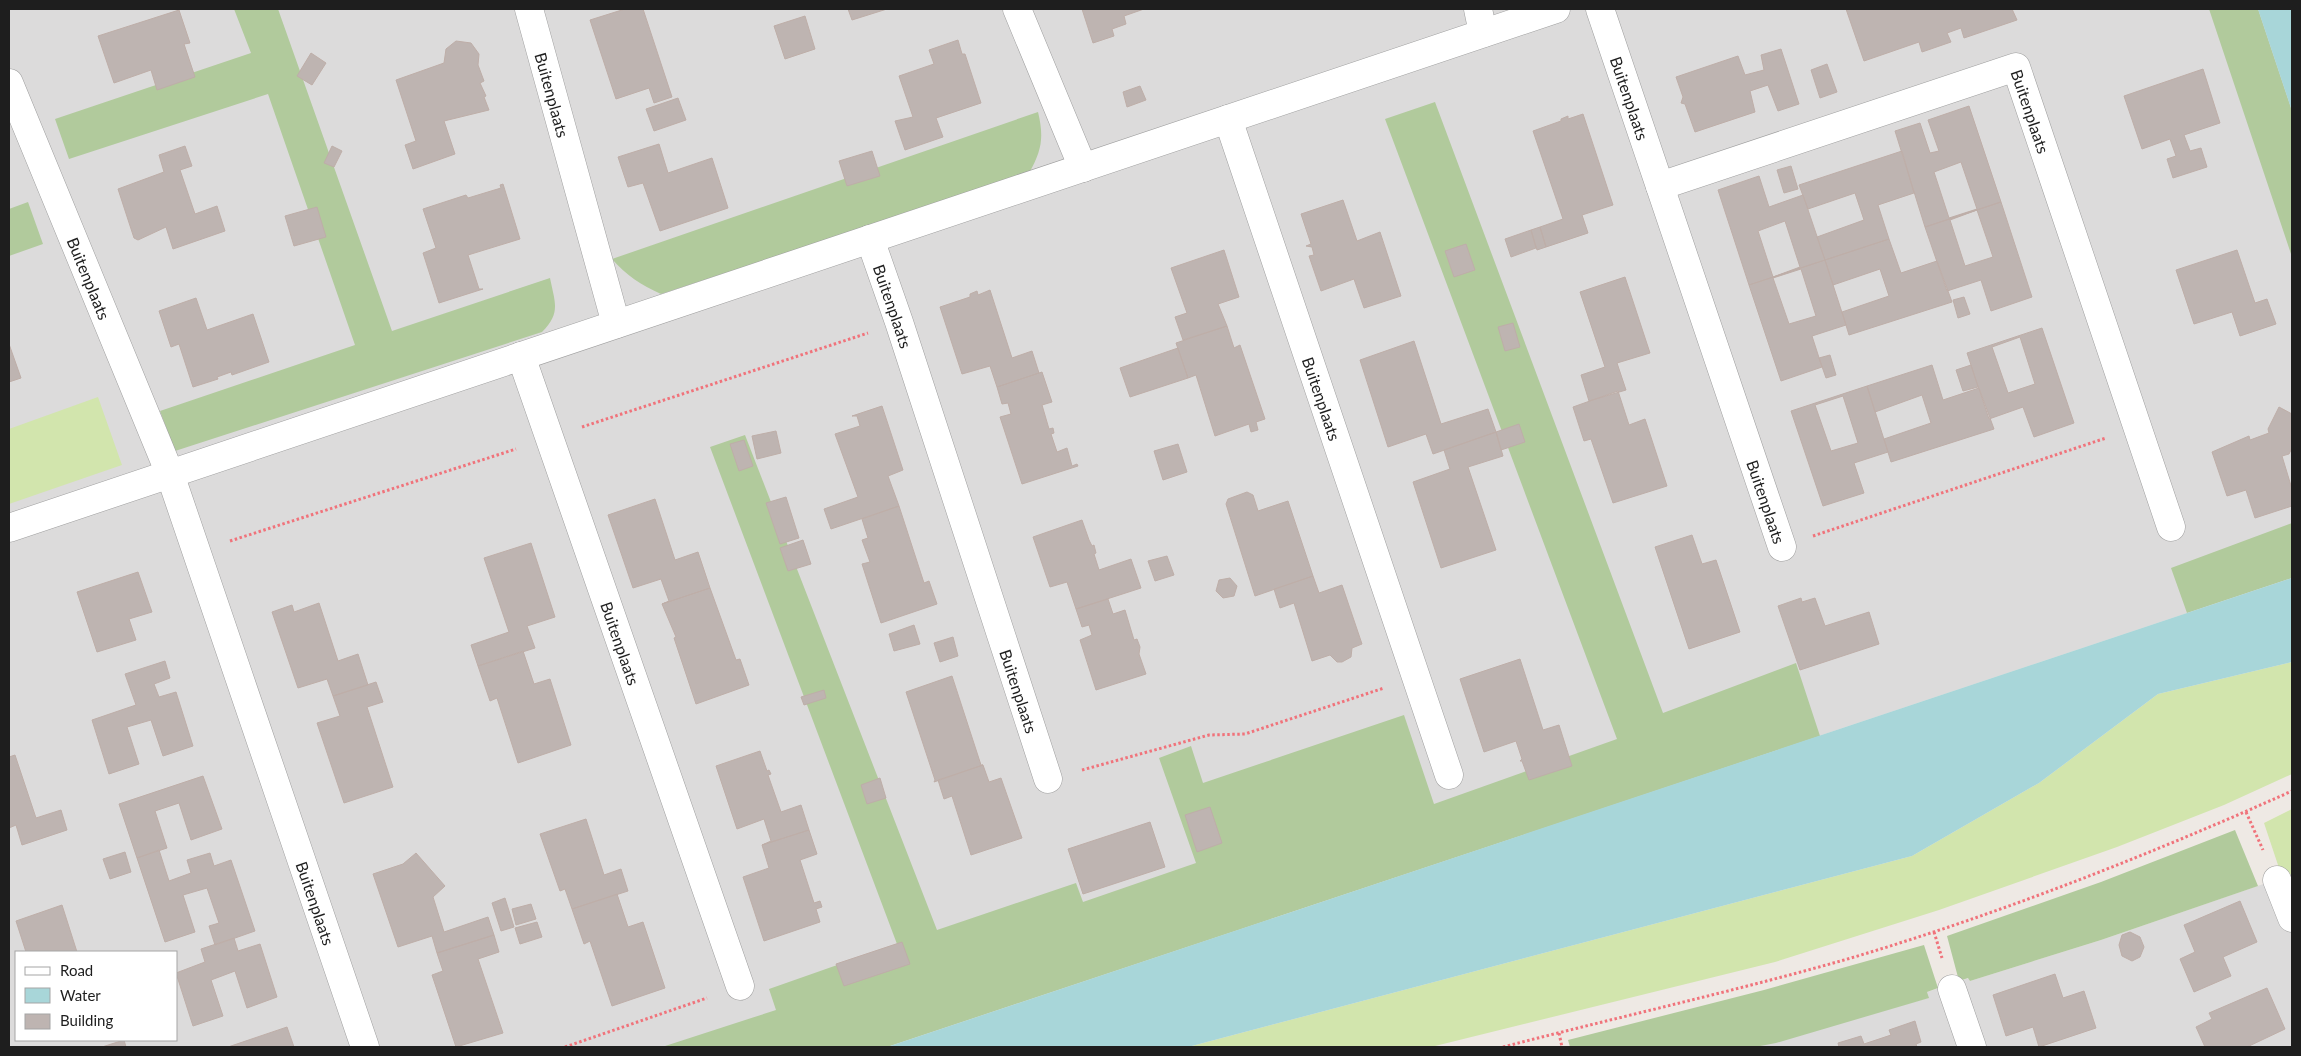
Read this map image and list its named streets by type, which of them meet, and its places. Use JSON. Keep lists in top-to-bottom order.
{
  "streets": {
    "street": ["Buitenplaats"]
  },
  "legend": ["Road", "Water", "Building"]
}
